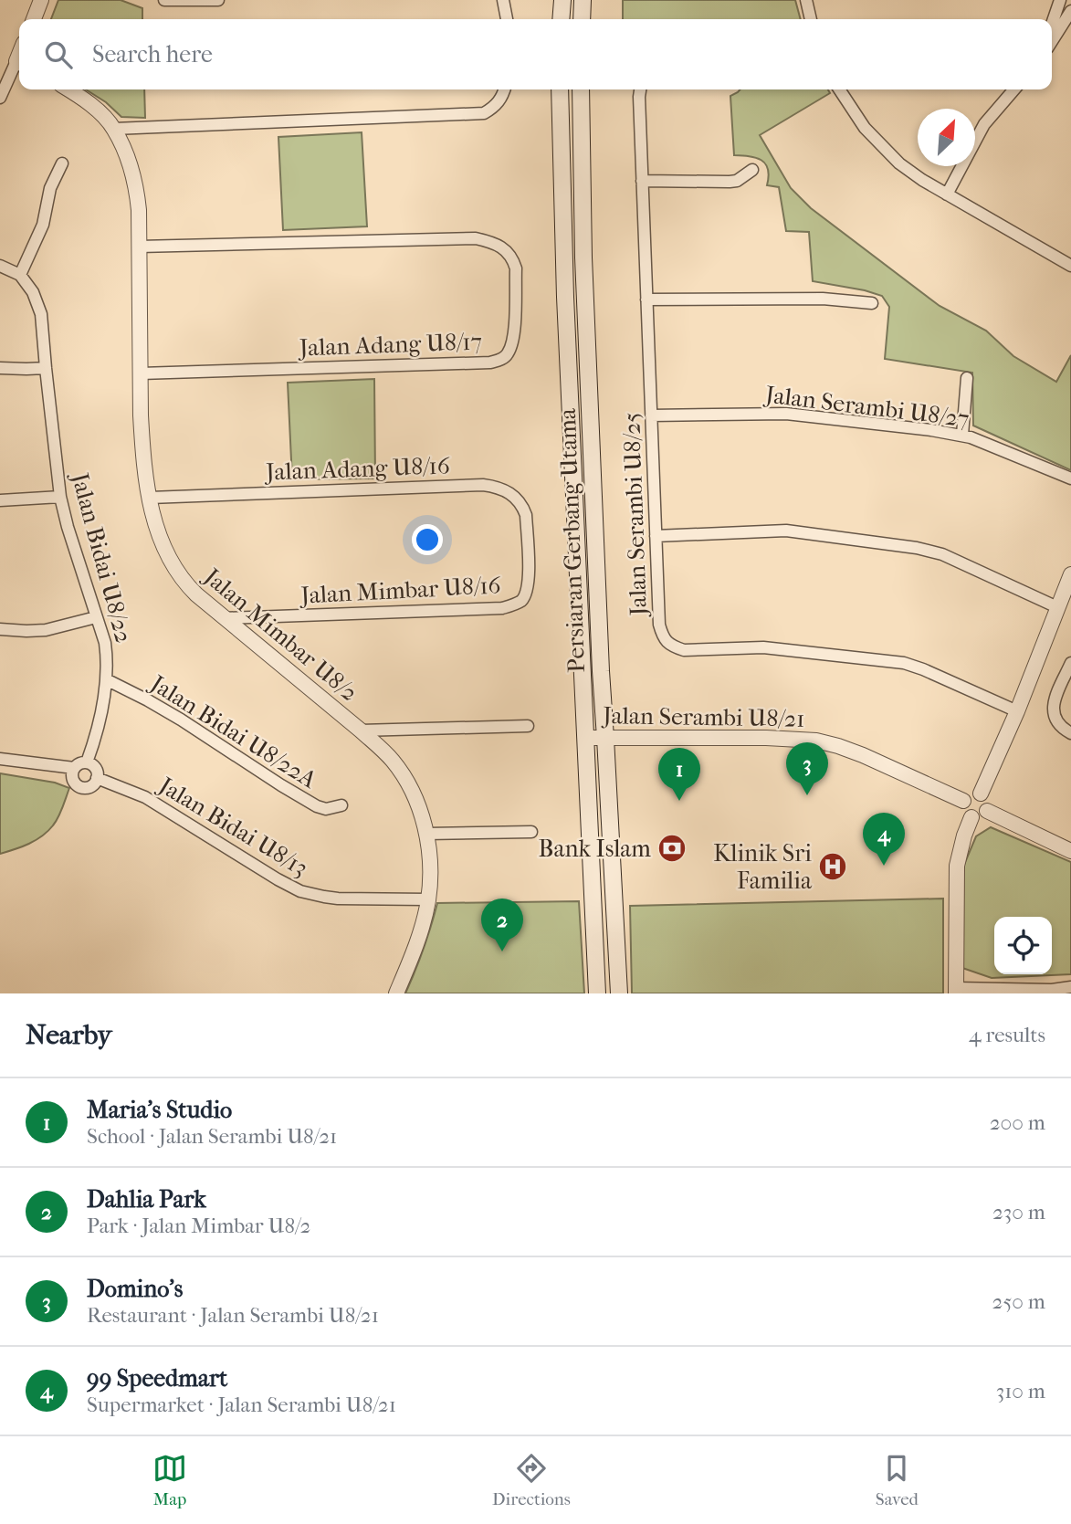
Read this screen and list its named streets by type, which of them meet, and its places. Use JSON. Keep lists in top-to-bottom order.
{
  "streets": {
    "main road": ["Persiaran Gerbang Utama"],
    "street": [
      "Jalan Adang U8/17",
      "Jalan Serambi U8/27",
      "Jalan Adang U8/16",
      "Jalan Serambi U8/25",
      "Jalan Bidai U8/22",
      "Jalan Mimbar U8/16",
      "Jalan Mimbar U8/2",
      "Jalan Serambi U8/21",
      "Jalan Bidai U8/22A",
      "Jalan Bidai U8/13"
    ]
  },
  "crossings": [
    ["Jalan Adang U8/17", "Jalan Mimbar U8/2"],
    ["Jalan Serambi U8/27", "Jalan Serambi U8/25"],
    ["Jalan Adang U8/16", "Jalan Mimbar U8/16"],
    ["Jalan Adang U8/16", "Jalan Mimbar U8/2"],
    ["Persiaran Gerbang Utama", "Jalan Serambi U8/21"],
    ["Jalan Bidai U8/22", "Jalan Bidai U8/22A"],
    ["Jalan Bidai U8/22", "Jalan Bidai U8/13"],
    ["Jalan Mimbar U8/16", "Jalan Mimbar U8/2"],
    ["Jalan Mimbar U8/2", "Jalan Bidai U8/13"]
  ],
  "places": {
    "bank": ["Bank Islam"],
    "hospital": ["Klinik Sri Familia"]
  },
  "north": "top right",
  "page": {
    "search": "Search here",
    "pins": [
      "3",
      "1",
      "4",
      "2"
    ],
    "heading": ["Nearby", "4 results"],
    "list": [
      {
        "mark": "1",
        "name": "Maria's Studio",
        "note": "School · Jalan Serambi U8/21",
        "value": "200 m"
      },
      {
        "mark": "2",
        "name": "Dahlia Park",
        "note": "Park · Jalan Mimbar U8/2",
        "value": "230 m"
      },
      {
        "mark": "3",
        "name": "Domino's",
        "note": "Restaurant · Jalan Serambi U8/21",
        "value": "250 m"
      },
      {
        "mark": "4",
        "name": "99 Speedmart",
        "note": "Supermarket · Jalan Serambi U8/21",
        "value": "310 m"
      }
    ],
    "nav": ["Map", "Directions", "Saved"]
  }
}
